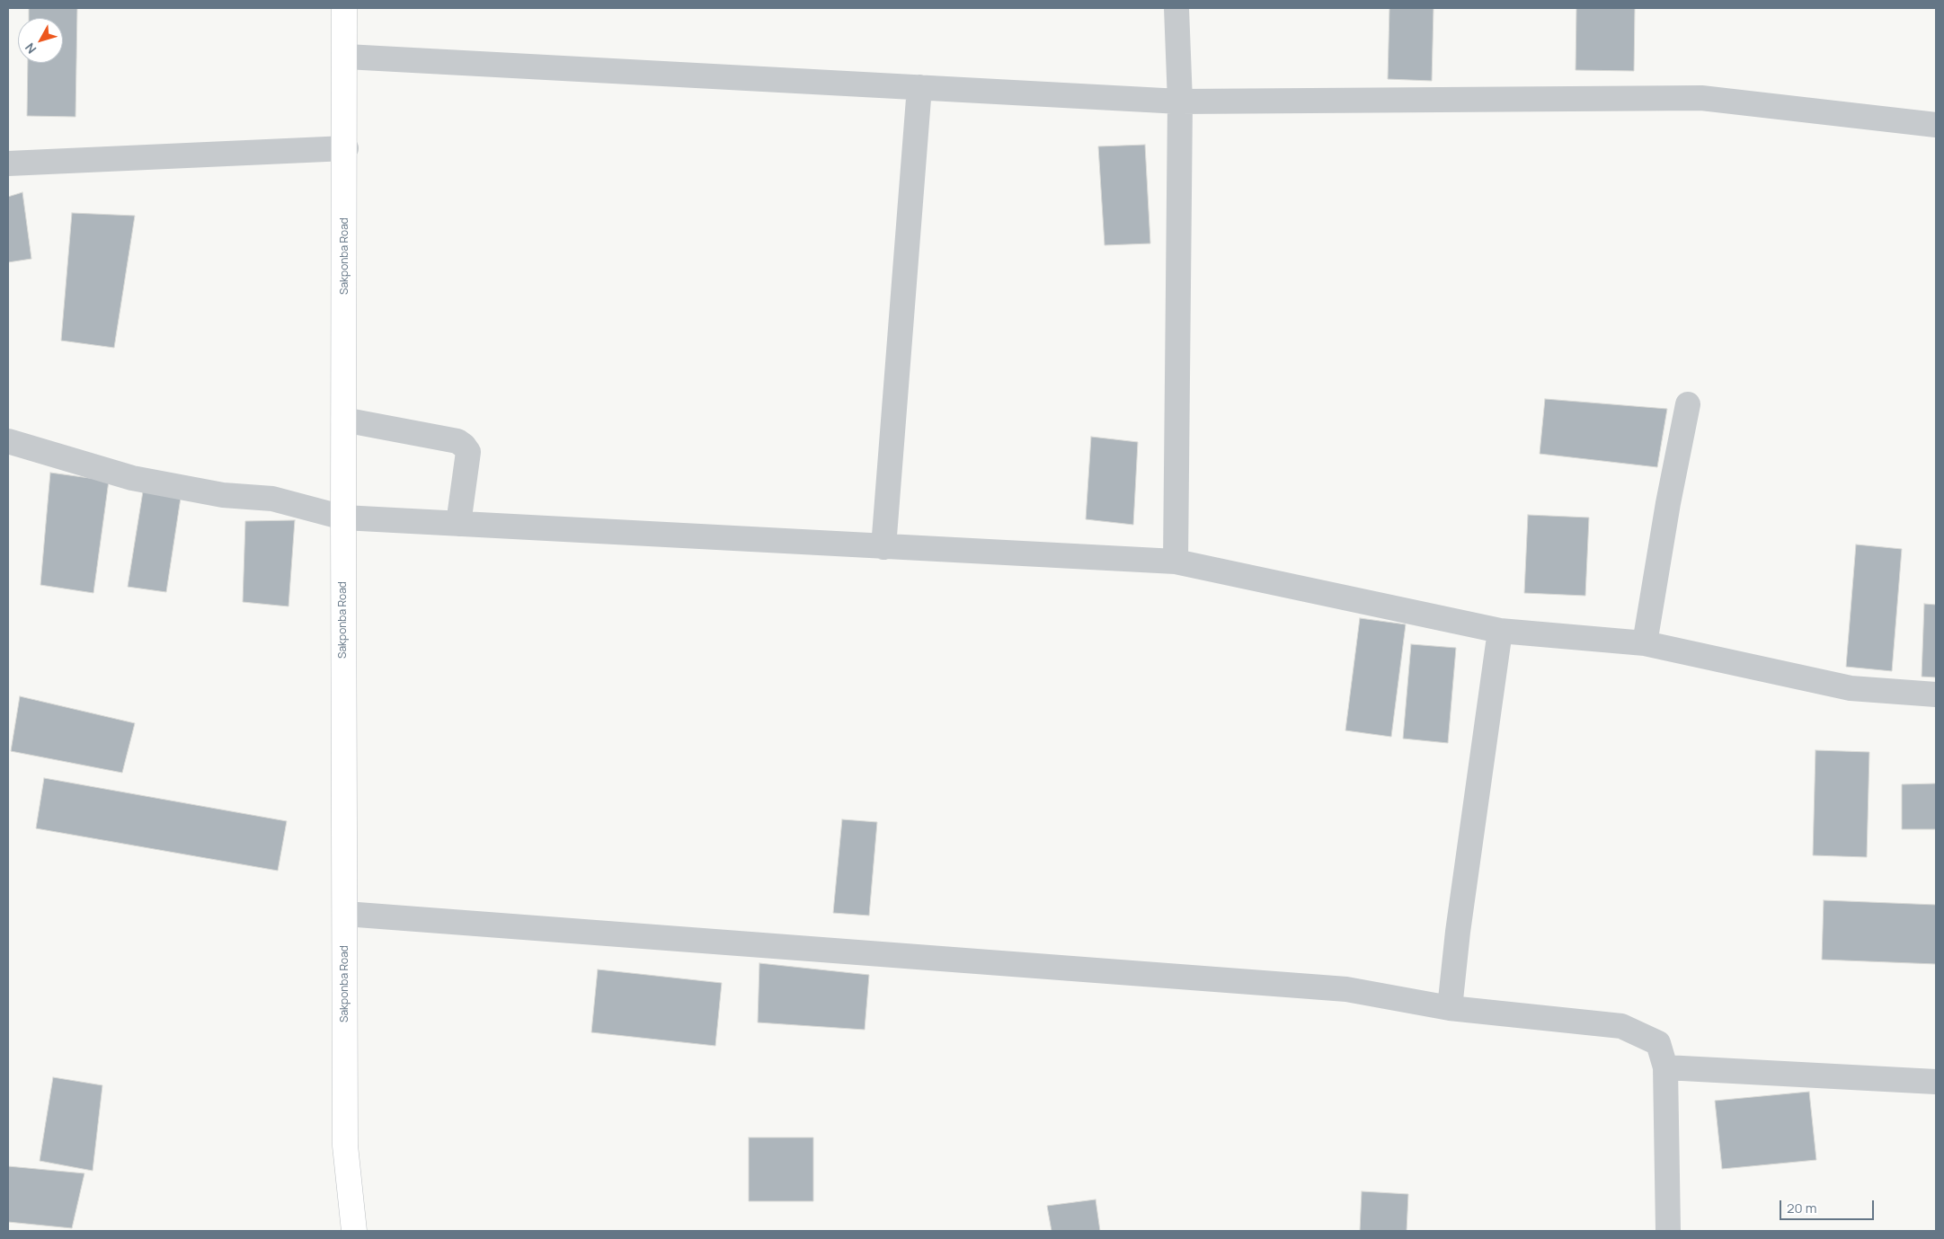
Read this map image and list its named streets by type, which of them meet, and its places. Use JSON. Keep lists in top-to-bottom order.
{
  "streets": {
    "main road": ["Sakponba Road"]
  },
  "scale_bar": "20 m",
  "north": "bottom left"
}
